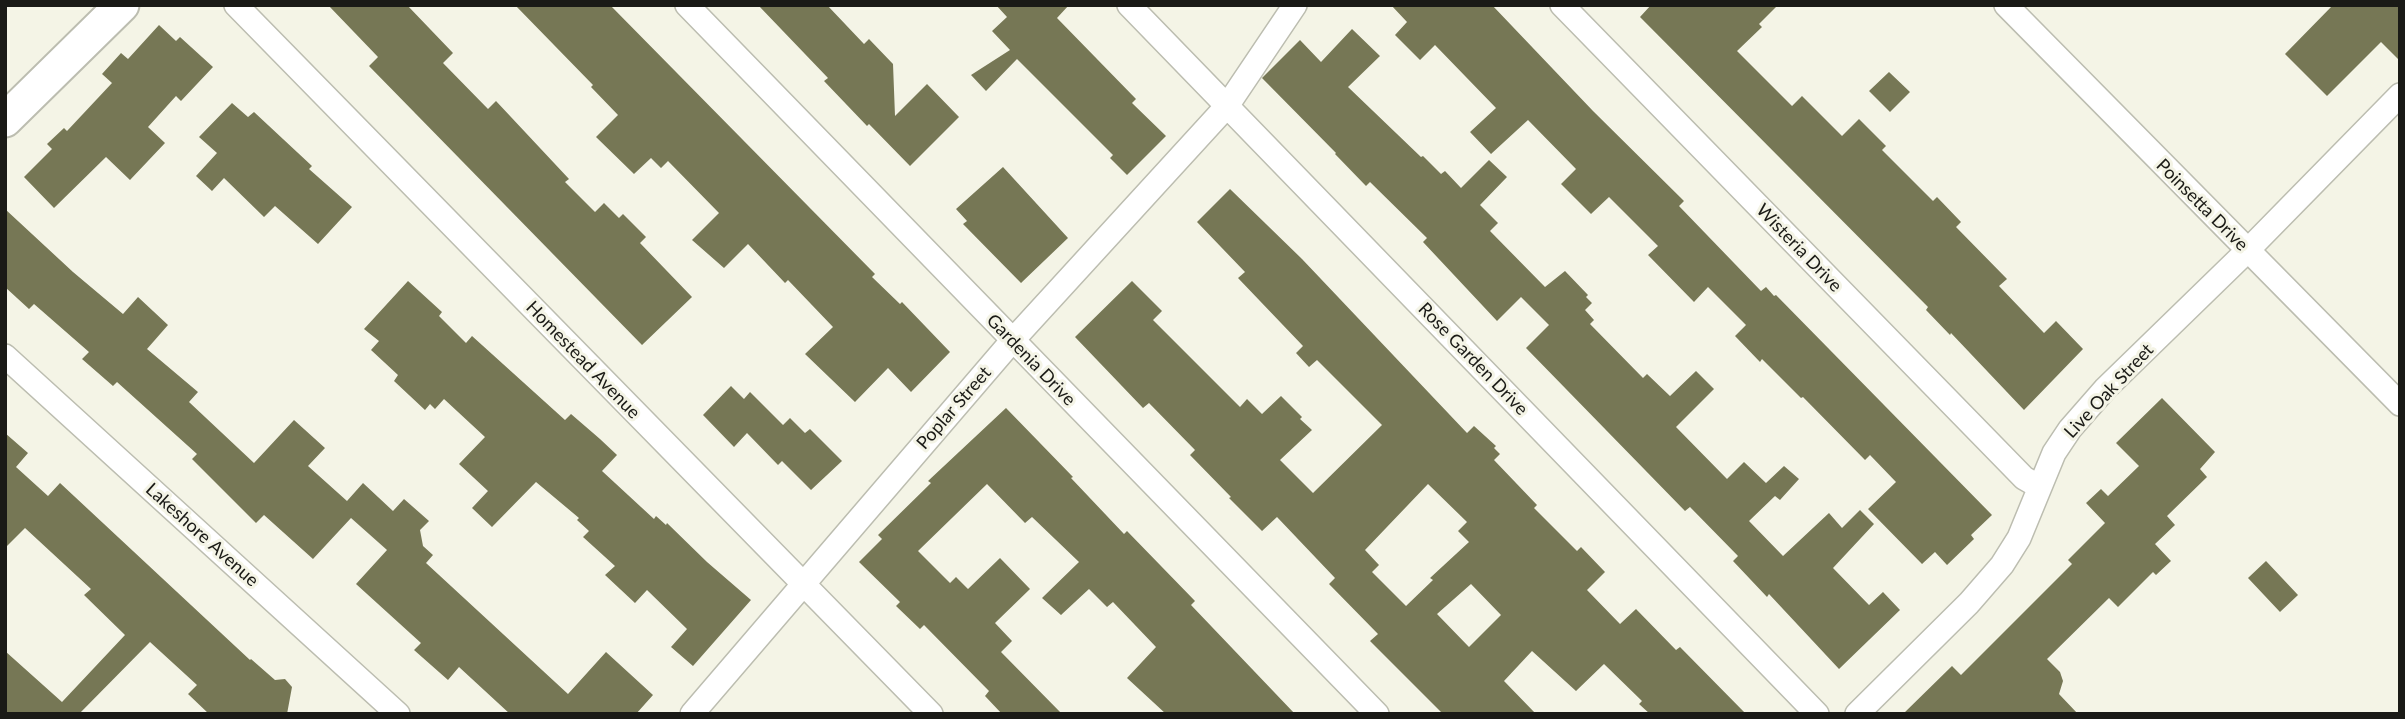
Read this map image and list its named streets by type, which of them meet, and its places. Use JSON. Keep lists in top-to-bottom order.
{
  "streets": {
    "street": [
      "Poinsetta Drive",
      "Wisteria Drive",
      "Rose Garden Drive",
      "Homestead Avenue",
      "Gardenia Drive",
      "Live Oak Street",
      "Poplar Street",
      "Lakeshore Avenue"
    ]
  },
  "crossings": [
    ["Poinsetta Drive", "Live Oak Street"],
    ["Wisteria Drive", "Live Oak Street"],
    ["Rose Garden Drive", "Poplar Street"],
    ["Homestead Avenue", "Poplar Street"],
    ["Gardenia Drive", "Poplar Street"]
  ]
}
